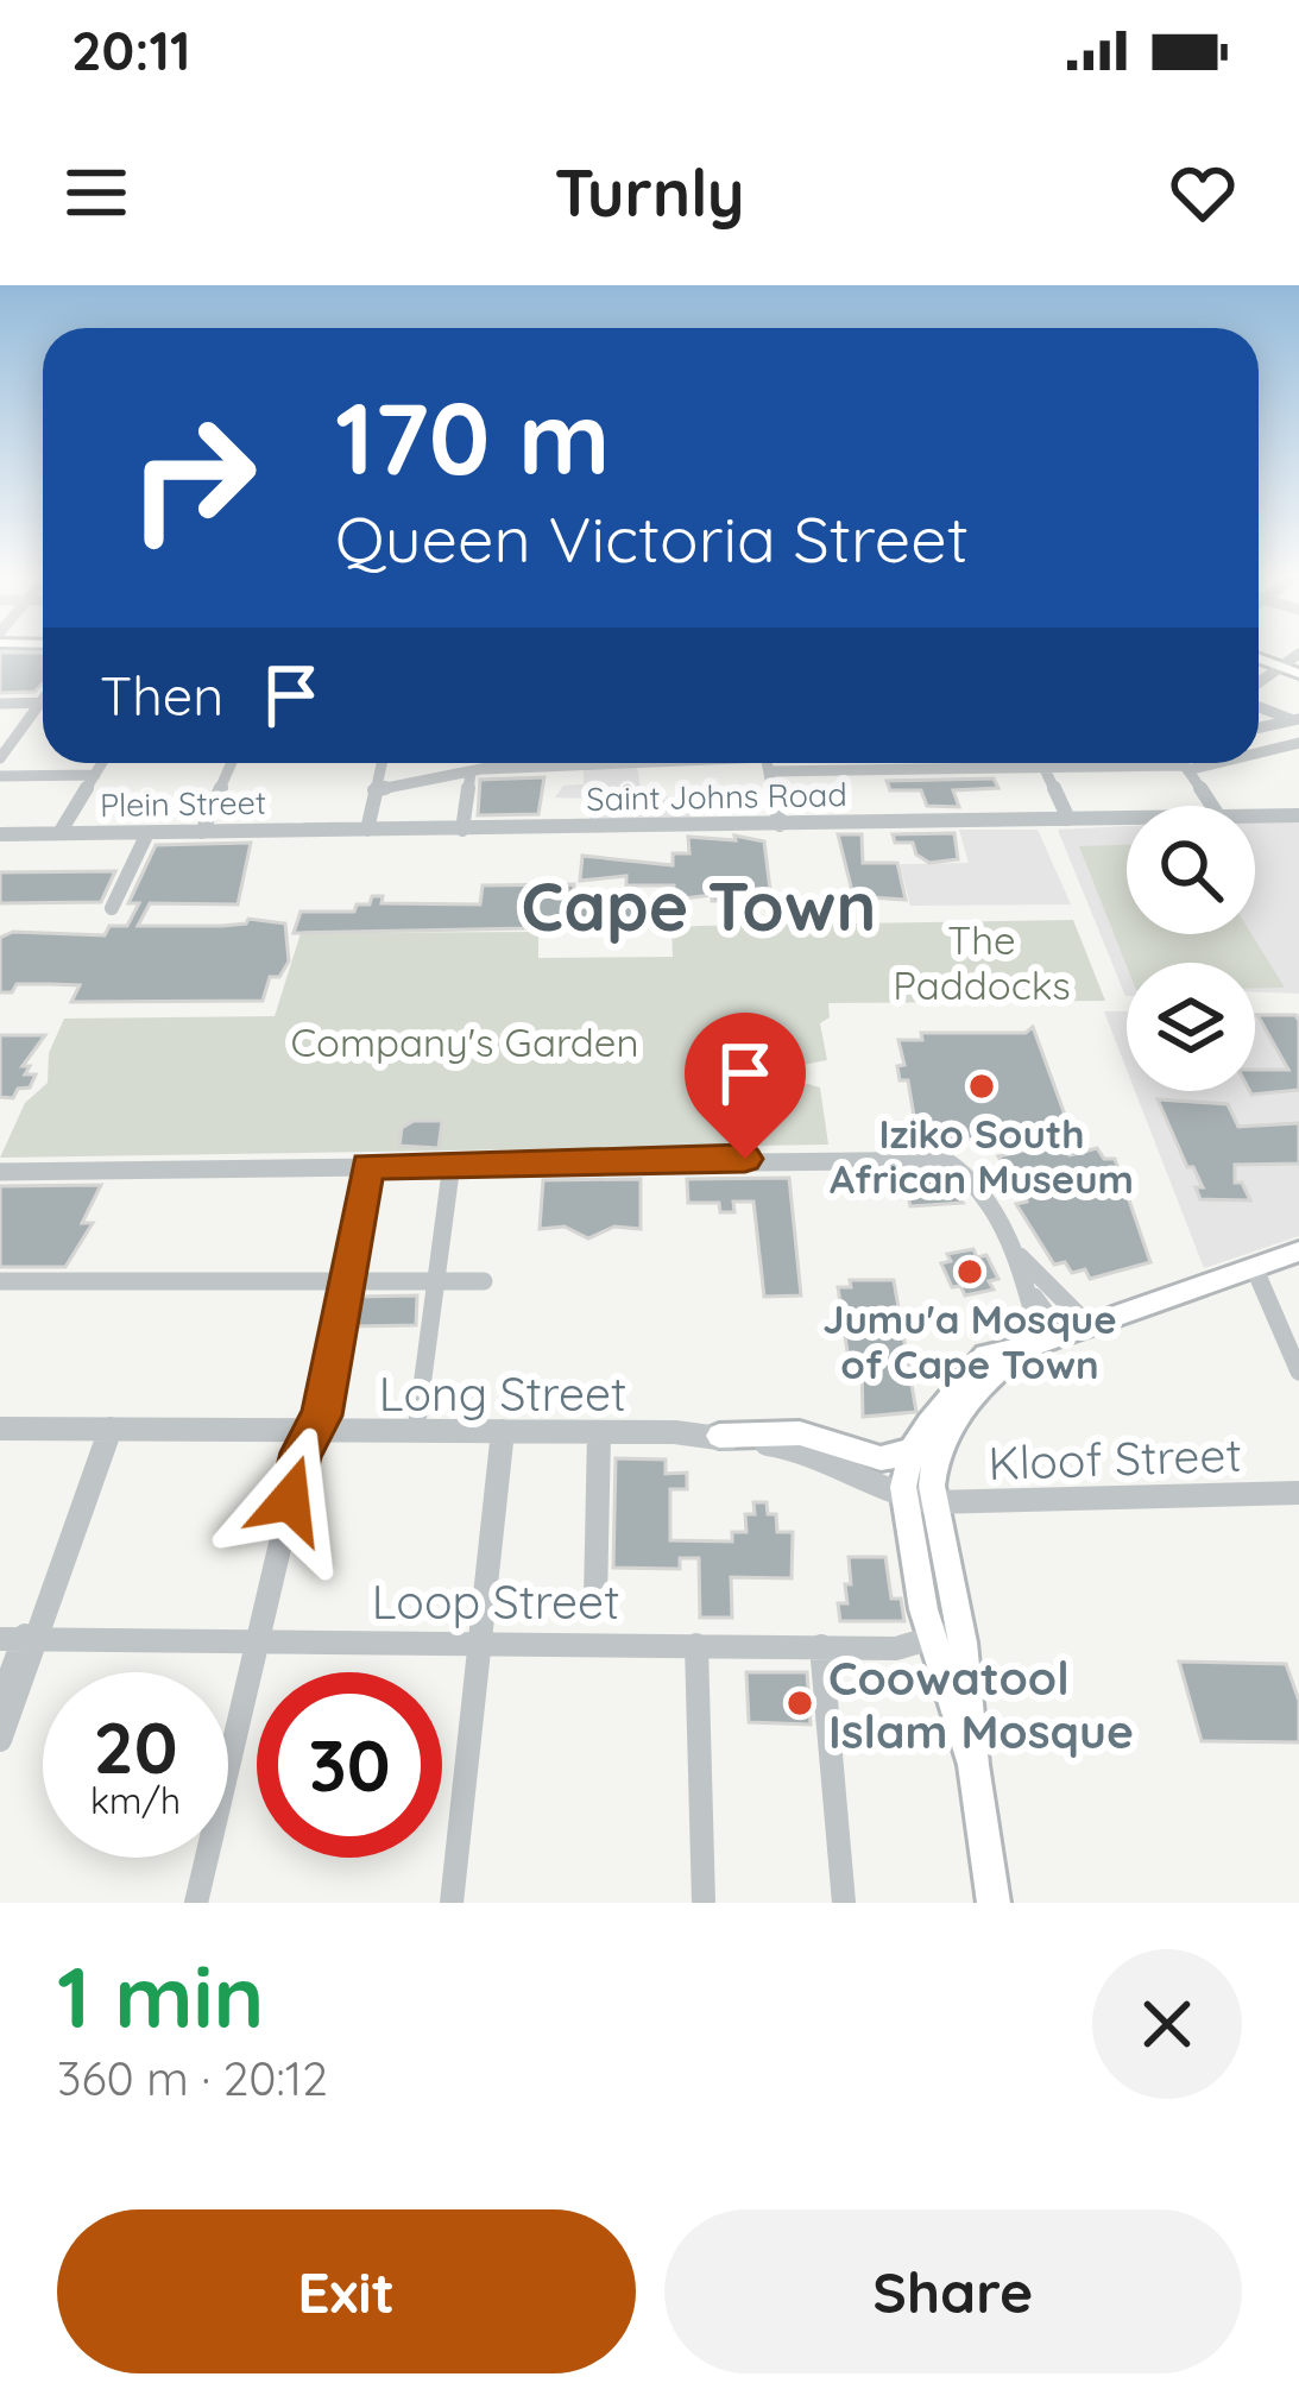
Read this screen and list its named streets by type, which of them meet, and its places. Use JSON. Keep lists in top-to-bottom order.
{
  "streets": {
    "street": [
      "Saint Johns Road",
      "Plein Street",
      "Long Street",
      "Kloof Street",
      "Loop Street"
    ]
  },
  "crossings": [
    ["Saint Johns Road", "Plein Street"],
    ["Long Street", "Kloof Street"]
  ],
  "districts": ["Cape Town"],
  "parks": ["The Paddocks", "Company's Garden"],
  "places": ["Iziko South African Museum", "Jumu'a Mosque of Cape Town", "Coowatool Islam Mosque"],
  "page": {
    "status": "20:11",
    "header": "Turnly",
    "turn": ["170 m", "Queen Victoria Street"],
    "then": "Then",
    "speed": "20 km/h",
    "limit": "30",
    "heading": ["1 min", "360 m · 20:12"],
    "buttons": ["Exit", "Share"]
  }
}
